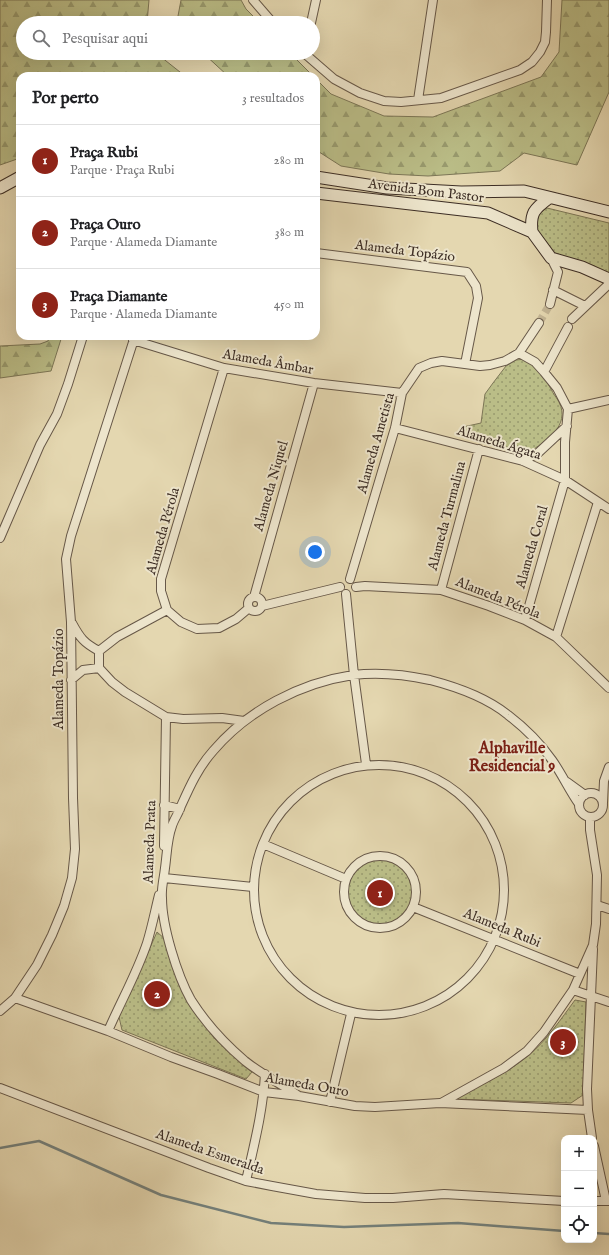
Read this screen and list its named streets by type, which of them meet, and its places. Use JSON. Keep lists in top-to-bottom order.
{
  "streets": {
    "street": [
      "Avenida Bom Pastor",
      "Alameda Topázio",
      "Alameda Âmbar",
      "Alameda Ametista",
      "Alameda Ágata",
      "Alameda Niquel",
      "Alameda Turmalina",
      "Alameda Pérola",
      "Alameda Coral",
      "Alameda Prata",
      "Alameda Rubi",
      "Alameda Ouro",
      "Alameda Esmeralda"
    ]
  },
  "crossings": [
    ["Alameda Topázio", "Alameda Ametista"],
    ["Alameda Topázio", "Alameda Ouro"],
    ["Alameda Âmbar", "Alameda Ametista"],
    ["Alameda Âmbar", "Alameda Niquel"],
    ["Alameda Âmbar", "Alameda Pérola"],
    ["Alameda Ametista", "Alameda Ágata"],
    ["Alameda Ametista", "Alameda Pérola"],
    ["Alameda Ágata", "Alameda Turmalina"],
    ["Alameda Ágata", "Alameda Coral"],
    ["Alameda Turmalina", "Alameda Pérola"],
    ["Alameda Pérola", "Alameda Coral"],
    ["Alameda Prata", "Alameda Ouro"]
  ],
  "districts": ["Alphaville Residencial 9"],
  "page": {
    "search": "Pesquisar aqui",
    "heading": ["Por perto", "3 resultados"],
    "list": [
      {
        "mark": "1",
        "name": "Praça Rubi",
        "note": "Parque · Praça Rubi",
        "value": "280 m"
      },
      {
        "mark": "2",
        "name": "Praça Ouro",
        "note": "Parque · Alameda Diamante",
        "value": "380 m"
      },
      {
        "mark": "3",
        "name": "Praça Diamante",
        "note": "Parque · Alameda Diamante",
        "value": "450 m"
      }
    ],
    "pins": ["1", "2", "3"],
    "map_buttons": ["+", "−"]
  }
}
